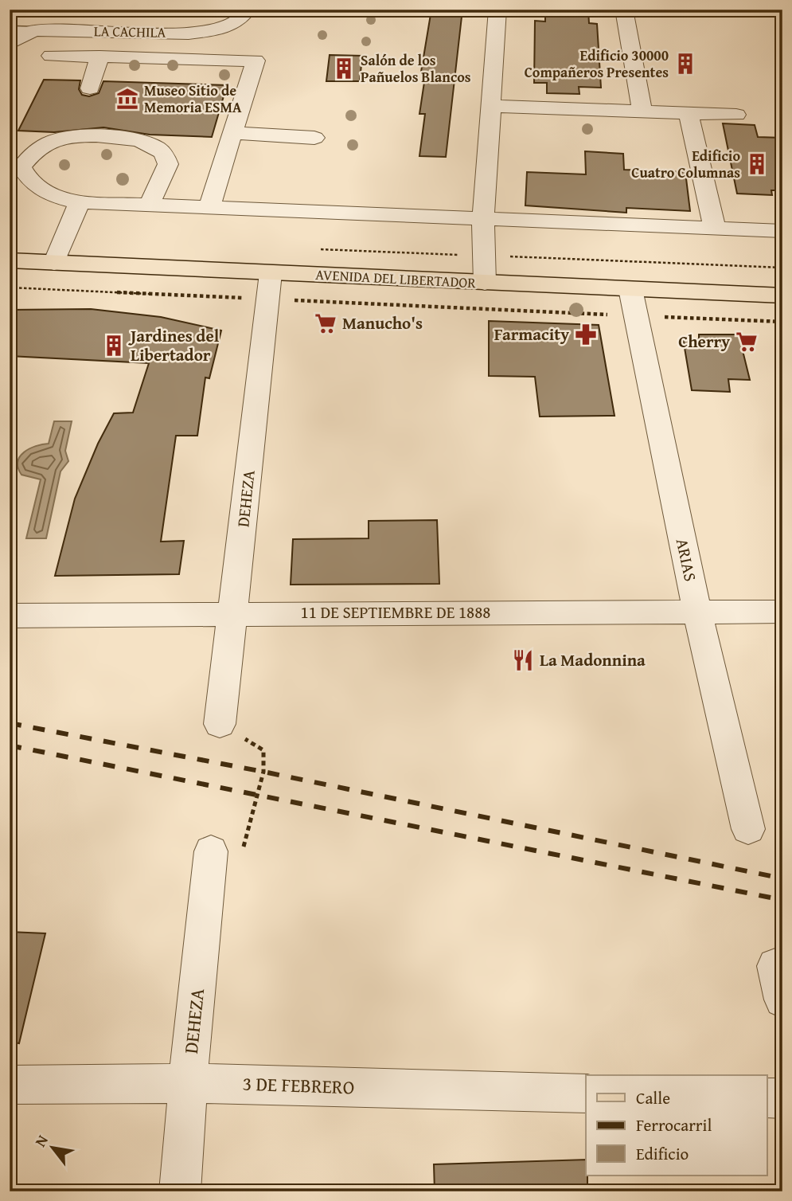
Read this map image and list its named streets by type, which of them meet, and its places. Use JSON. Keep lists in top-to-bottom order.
{
  "streets": {
    "main road": ["AVENIDA DEL LIBERTADOR"],
    "street": [
      "LA CACHILA",
      "DEHEZA",
      "ARIAS",
      "11 DE SEPTIEMBRE DE 1888",
      "3 DE FEBRERO"
    ]
  },
  "crossings": [
    ["AVENIDA DEL LIBERTADOR", "DEHEZA"],
    ["AVENIDA DEL LIBERTADOR", "ARIAS"],
    ["DEHEZA", "11 DE SEPTIEMBRE DE 1888"],
    ["DEHEZA", "3 DE FEBRERO"],
    ["ARIAS", "11 DE SEPTIEMBRE DE 1888"]
  ],
  "places": {
    "building": [
      "Edificio 30000 Compañeros Presentes",
      "Salón de los Pañuelos Blancos",
      "Edificio Cuatro Columnas",
      "Jardines del Libertador"
    ],
    "museum": ["Museo Sitio de Memoria ESMA"],
    "supermarket": ["Manucho's", "Cherry"],
    "pharmacy": ["Farmacity"],
    "restaurant": ["La Madonnina"]
  },
  "legend": ["Calle", "Ferrocarril", "Edificio"],
  "north": "top left"
}
